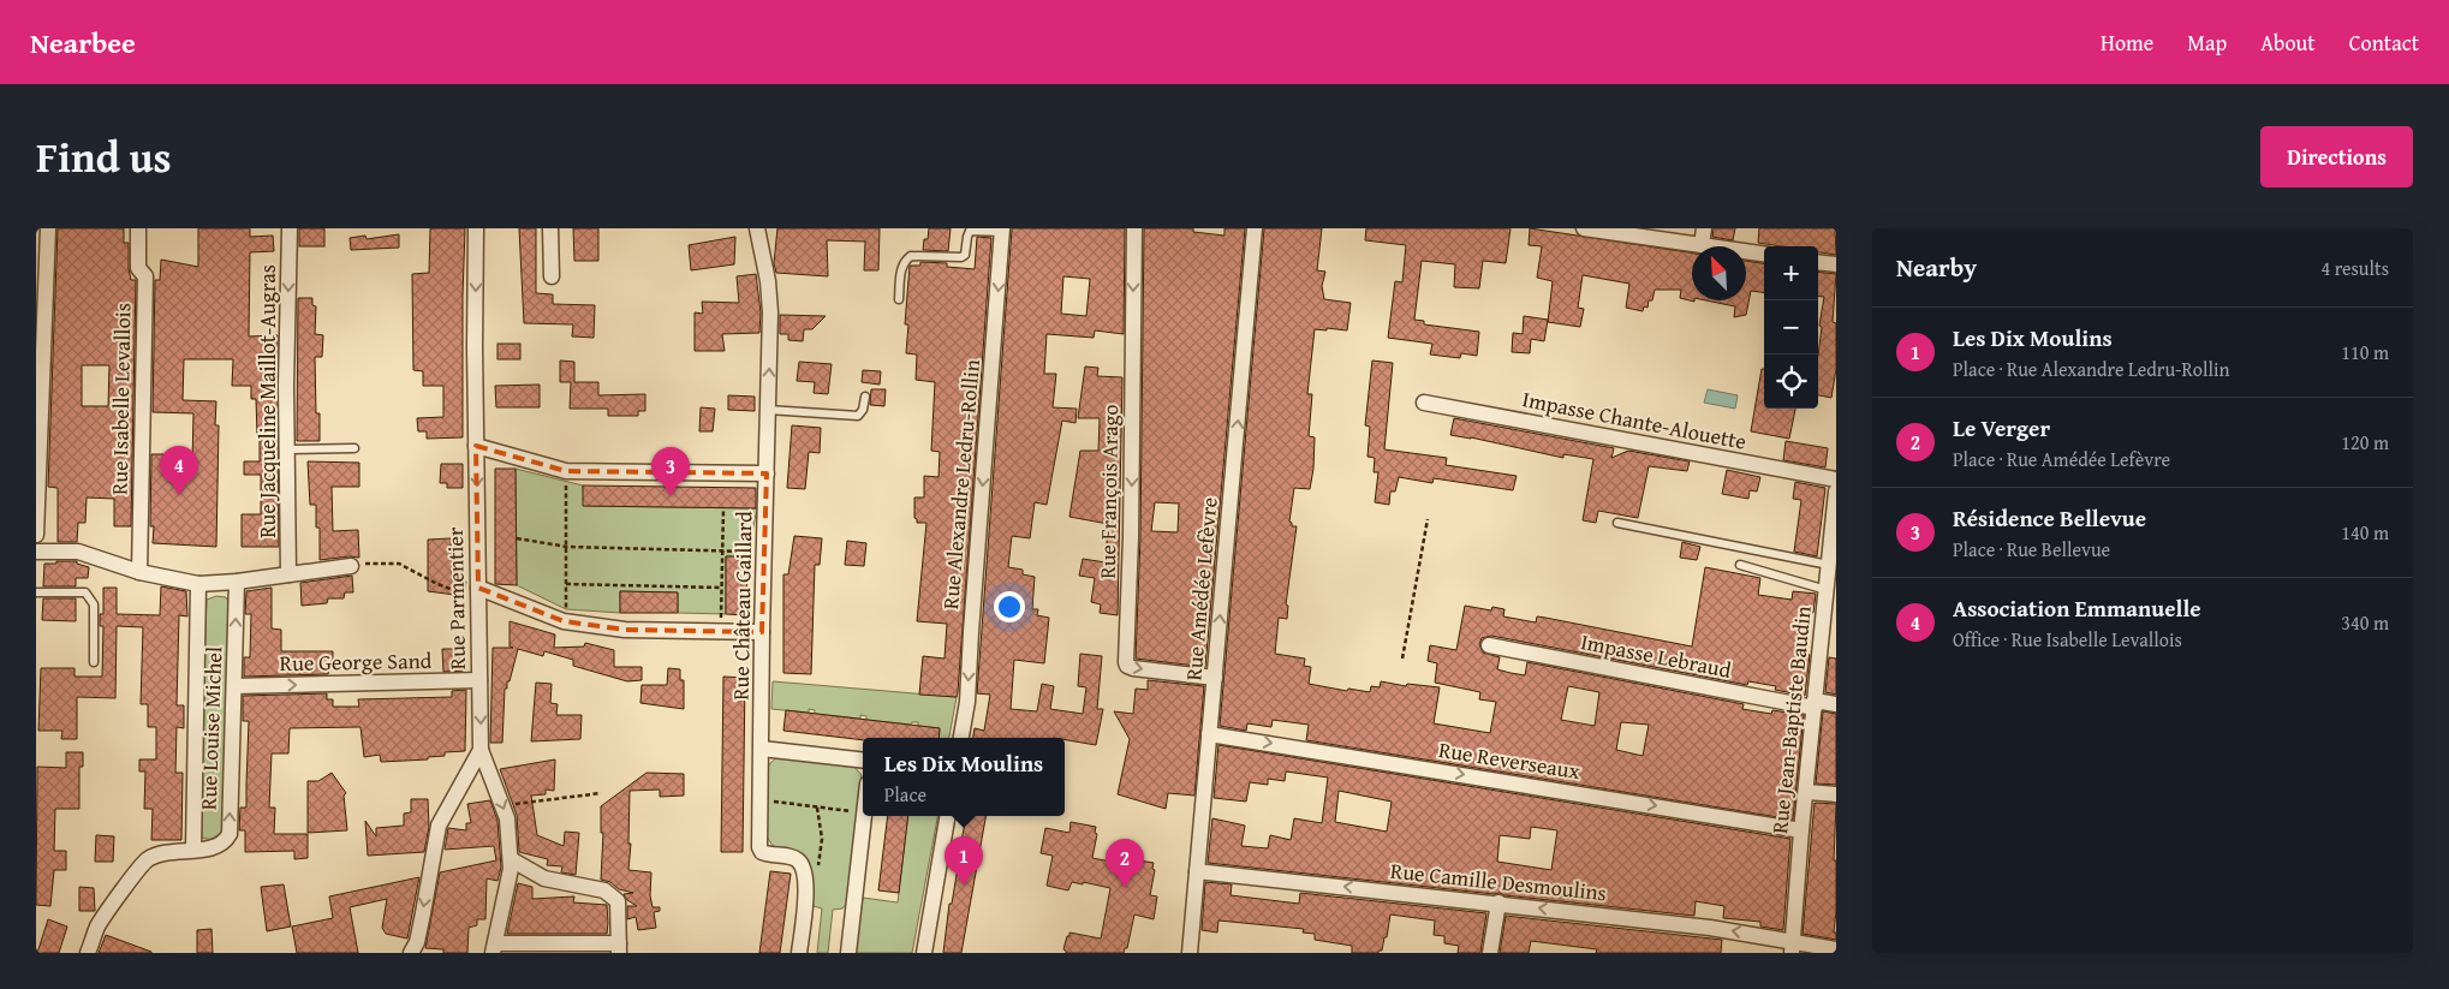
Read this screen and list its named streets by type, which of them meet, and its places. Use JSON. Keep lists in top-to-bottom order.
{
  "streets": {
    "street": [
      "Rue Isabelle Levallois",
      "Rue Jacqueline Maillot-Augras",
      "Impasse Chante-Alouette",
      "Rue Alexandre Ledru-Rollin",
      "Rue François Arago",
      "Rue Amédée Lefèvre",
      "Rue Parmentier",
      "Rue Château Gaillard",
      "Impasse Lebraud",
      "Rue George Sand",
      "Rue Jean-Baptiste Baudin",
      "Rue Louise Michel",
      "Rue Reverseaux",
      "Rue Camille Desmoulins"
    ]
  },
  "crossings": [
    ["Rue François Arago", "Rue Amédée Lefèvre"],
    ["Rue Amédée Lefèvre", "Rue Reverseaux"],
    ["Rue Amédée Lefèvre", "Rue Camille Desmoulins"],
    ["Rue Parmentier", "Rue George Sand"],
    ["Impasse Lebraud", "Rue Jean-Baptiste Baudin"],
    ["Rue George Sand", "Rue Louise Michel"],
    ["Rue Jean-Baptiste Baudin", "Rue Reverseaux"],
    ["Rue Jean-Baptiste Baudin", "Rue Camille Desmoulins"]
  ],
  "one_way": [
    "Rue Jacqueline Maillot-Augras",
    "Rue Alexandre Ledru-Rollin",
    "Rue François Arago",
    "Rue Amédée Lefèvre",
    "Rue Parmentier",
    "Rue Reverseaux",
    "Rue Camille Desmoulins"
  ],
  "north": "top left",
  "page": {
    "header": "Nearbee",
    "nav": [
      "Home",
      "Map",
      "About",
      "Contact"
    ],
    "title": "Find us",
    "buttons": "Directions",
    "heading": ["Nearby", "4 results"],
    "map_buttons": ["+", "−"],
    "list": [
      {
        "mark": "1",
        "name": "Les Dix Moulins",
        "note": "Place · Rue Alexandre Ledru-Rollin",
        "value": "110 m"
      },
      {
        "mark": "2",
        "name": "Le Verger",
        "note": "Place · Rue Amédée Lefèvre",
        "value": "120 m"
      },
      {
        "mark": "3",
        "name": "Résidence Bellevue",
        "note": "Place · Rue Bellevue",
        "value": "140 m"
      },
      {
        "mark": "4",
        "name": "Association Emmanuelle",
        "note": "Office · Rue Isabelle Levallois",
        "value": "340 m"
      }
    ],
    "pins": [
      "4",
      "3",
      "1",
      "2"
    ],
    "popup": ["Les Dix Moulins", "Place"]
  }
}
